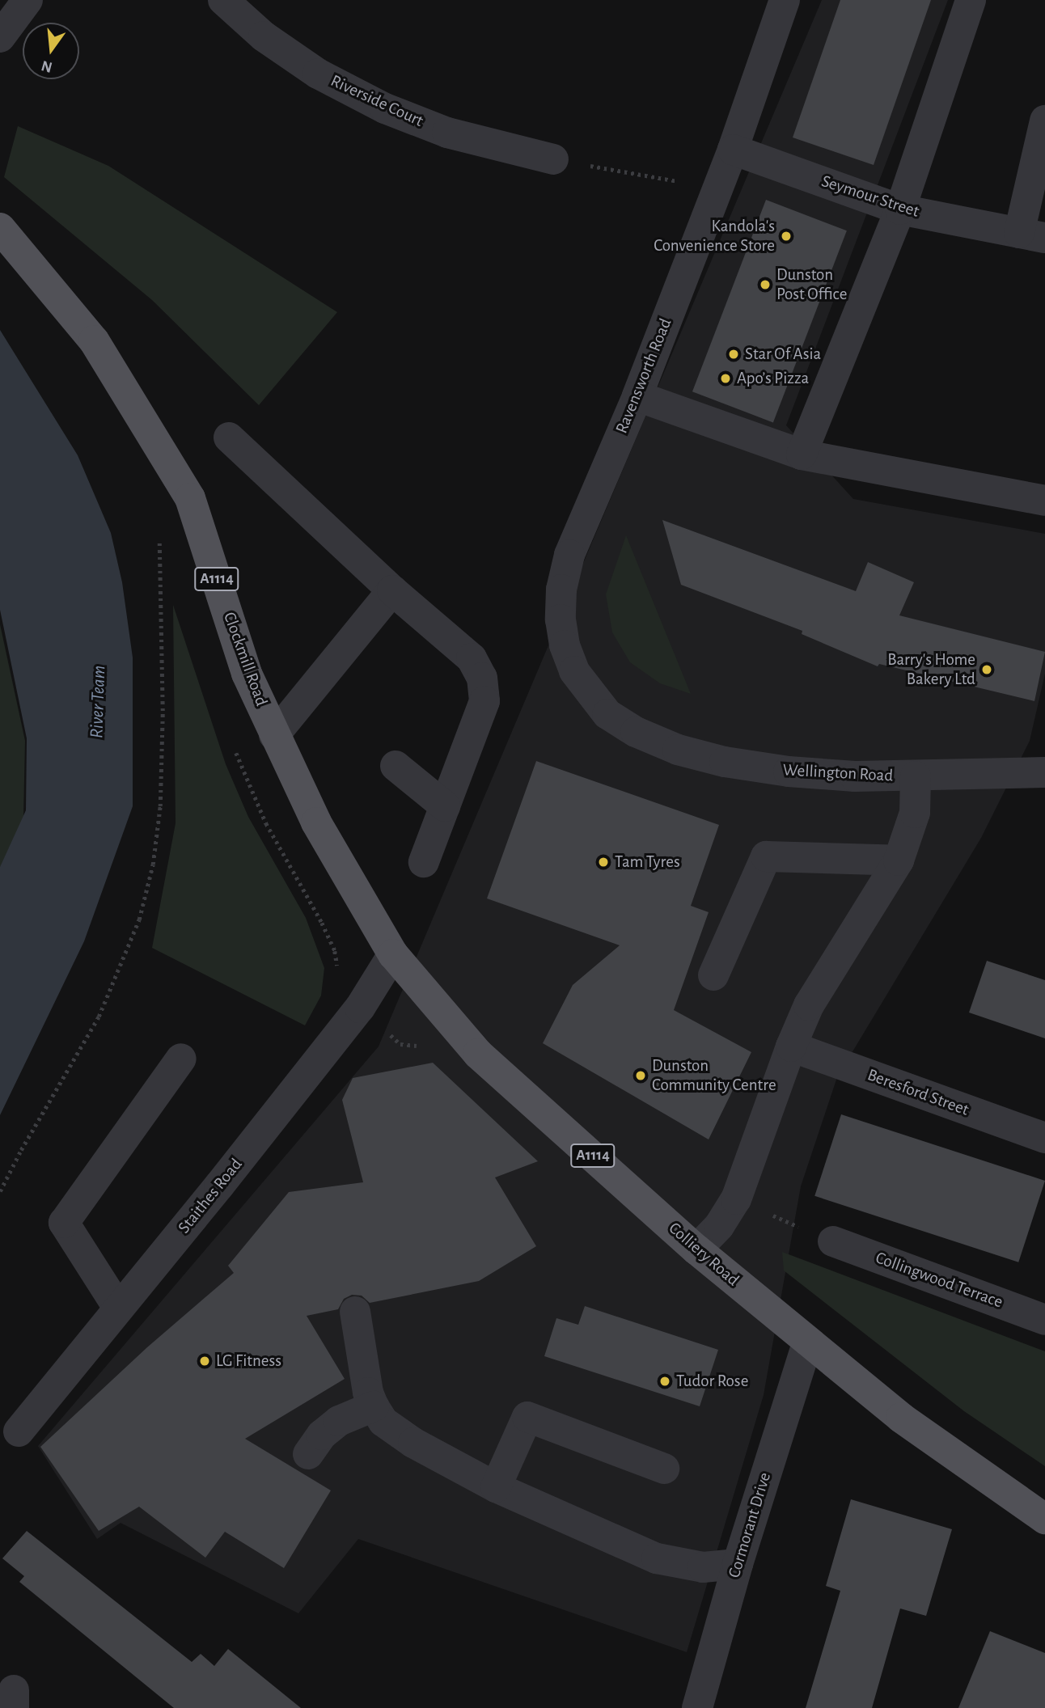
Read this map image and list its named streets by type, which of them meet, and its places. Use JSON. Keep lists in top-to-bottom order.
{
  "streets": {
    "main road": ["A1114", "Clockmill Road", "Colliery Road"],
    "street": [
      "Riverside Court",
      "Seymour Street",
      "Ravensworth Road",
      "Wellington Road",
      "Beresford Street",
      "Staithes Road",
      "Collingwood Terrace",
      "Cormorant Drive"
    ]
  },
  "crossings": [
    ["Seymour Street", "Ravensworth Road"],
    ["Ravensworth Road", "Wellington Road"],
    ["Clockmill Road", "Staithes Road"],
    ["Clockmill Road", "Colliery Road"],
    ["Staithes Road", "Colliery Road"],
    ["Colliery Road", "Cormorant Drive"]
  ],
  "water": ["River Team"],
  "places": [
    "Kandola's Convenience Store",
    "Dunston Post Office",
    "Star Of Asia",
    "Apo’s Pizza",
    "Barry's Home Bakery Ltd",
    "Tam Tyres",
    "Dunston Community Centre",
    "LG Fitness",
    "Tudor Rose"
  ],
  "north": "bottom"
}
